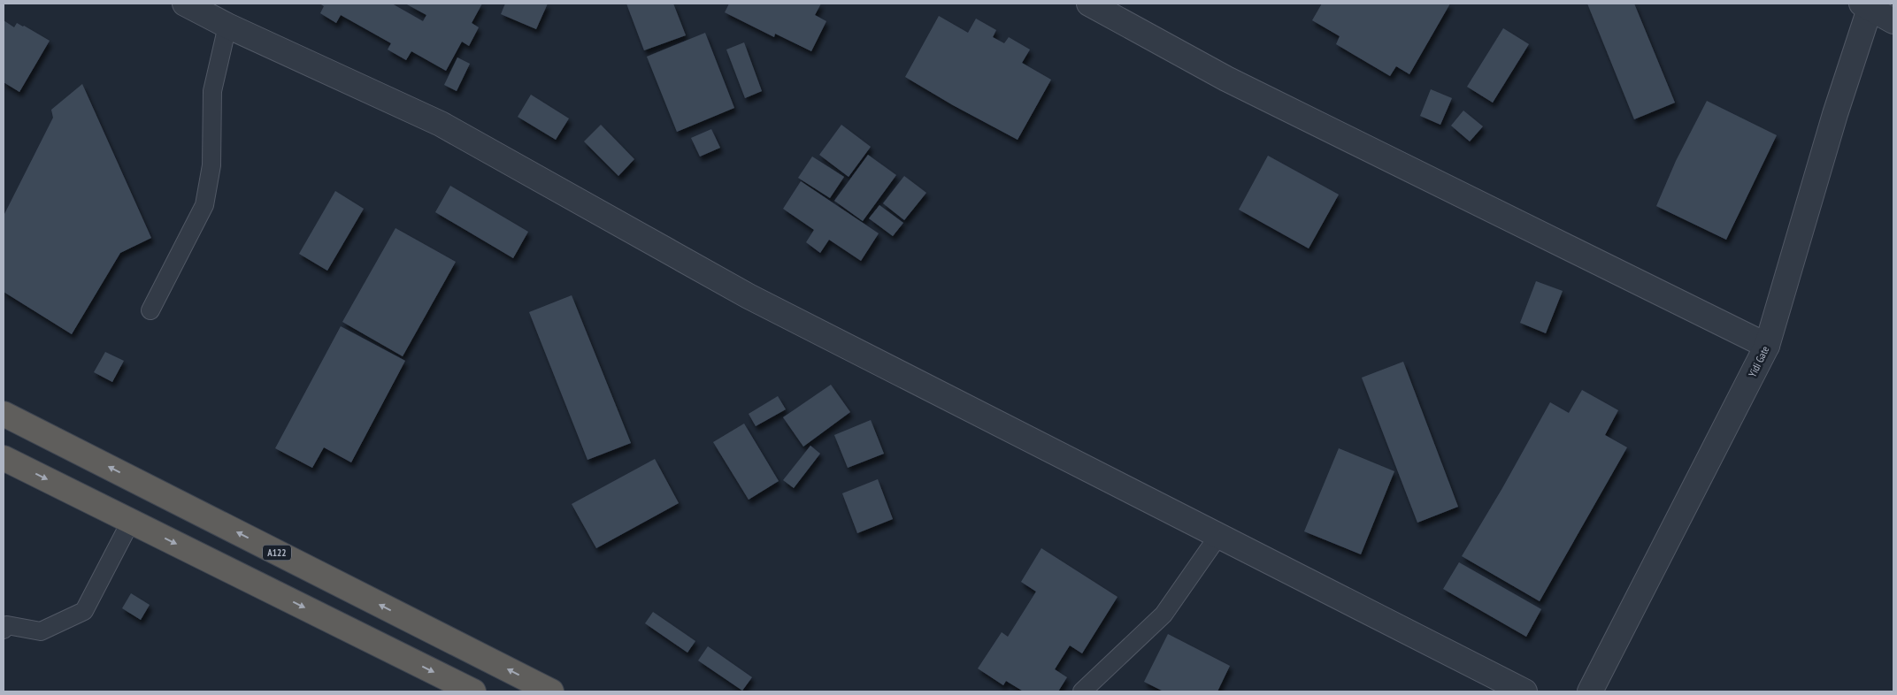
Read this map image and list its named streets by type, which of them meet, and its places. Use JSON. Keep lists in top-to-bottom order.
{
  "streets": {
    "highway": ["A122"],
    "street": ["Yidi Gate"]
  }
}
